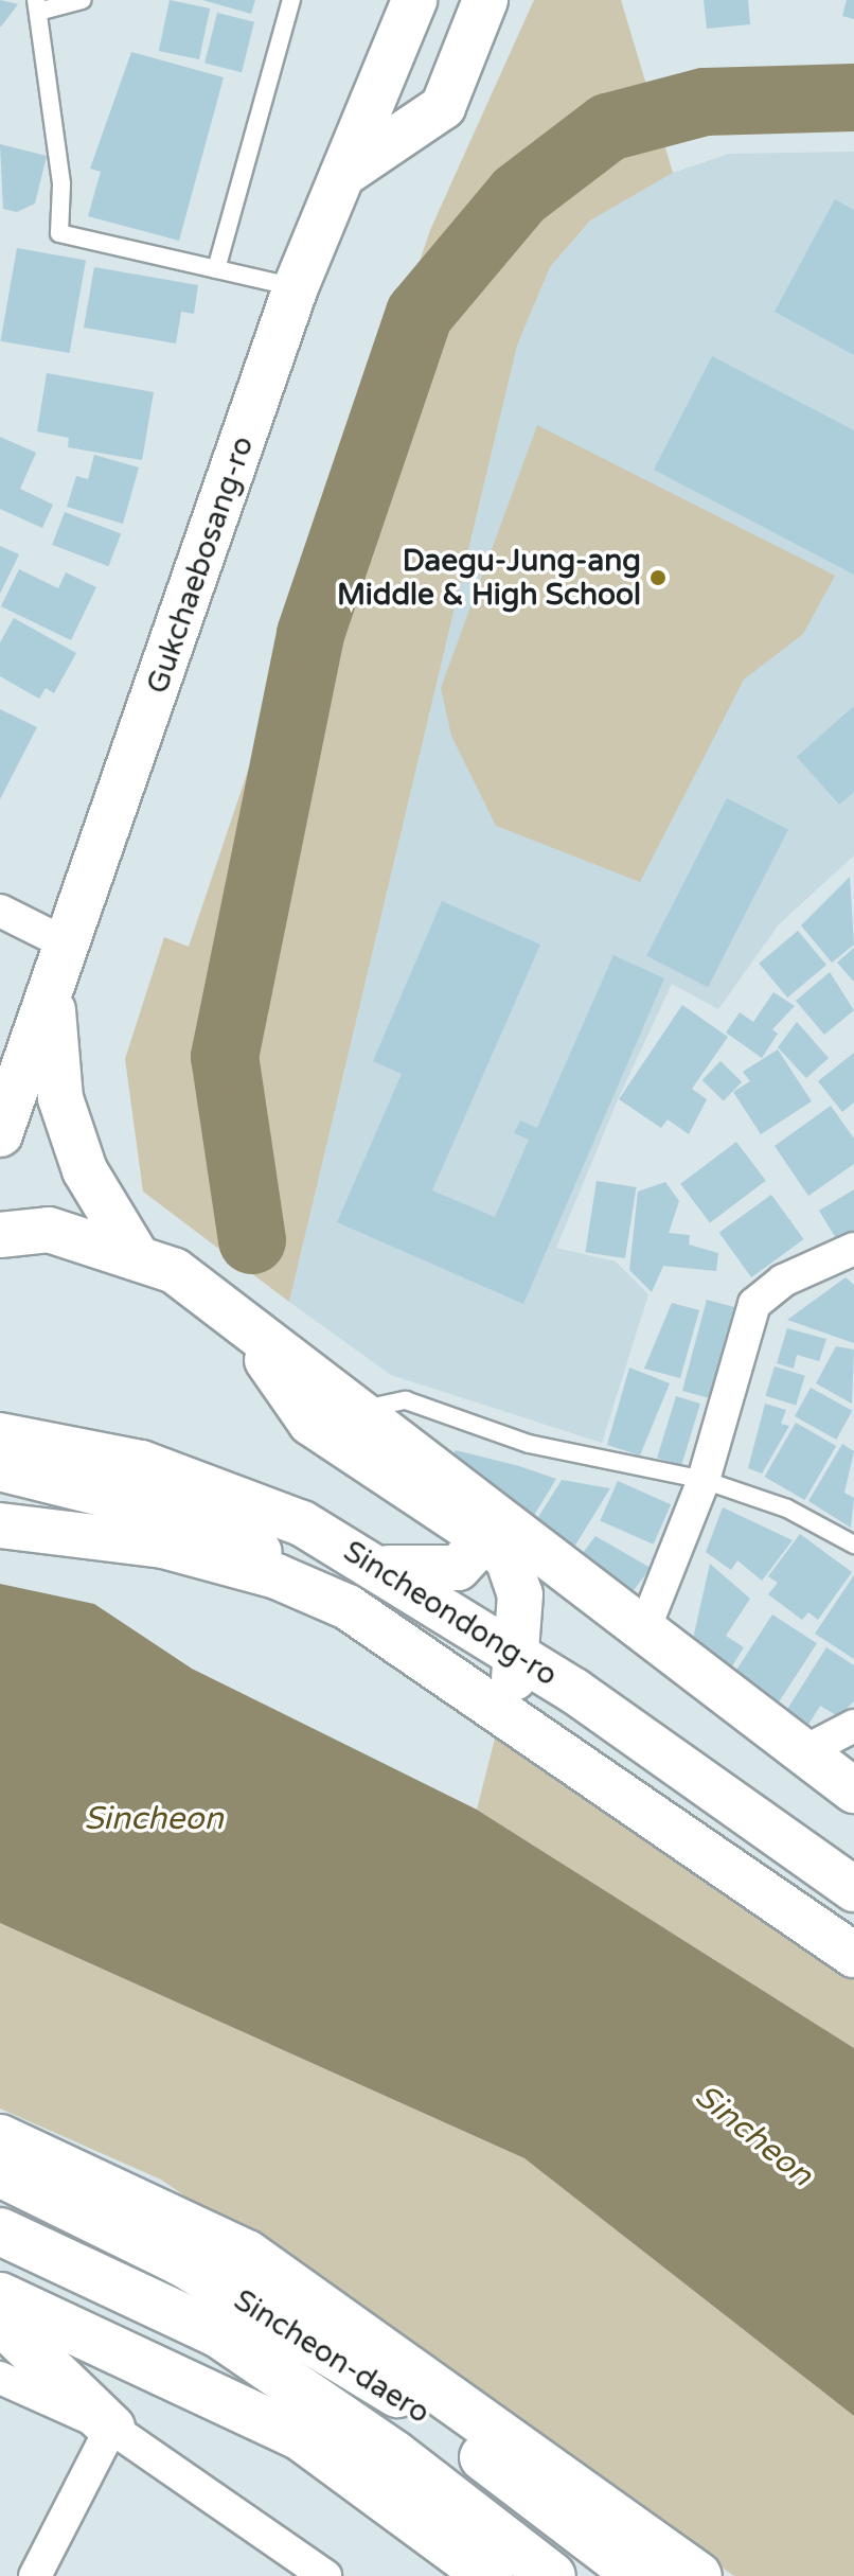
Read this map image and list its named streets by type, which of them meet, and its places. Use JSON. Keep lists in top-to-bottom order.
{
  "streets": {
    "highway": ["Sincheon-daero"],
    "main road": ["Gukchaebosang-ro", "Sincheondong-ro"]
  },
  "water": ["Sincheon"],
  "places": ["Daegu-Jung-ang Middle & High School"]
}
